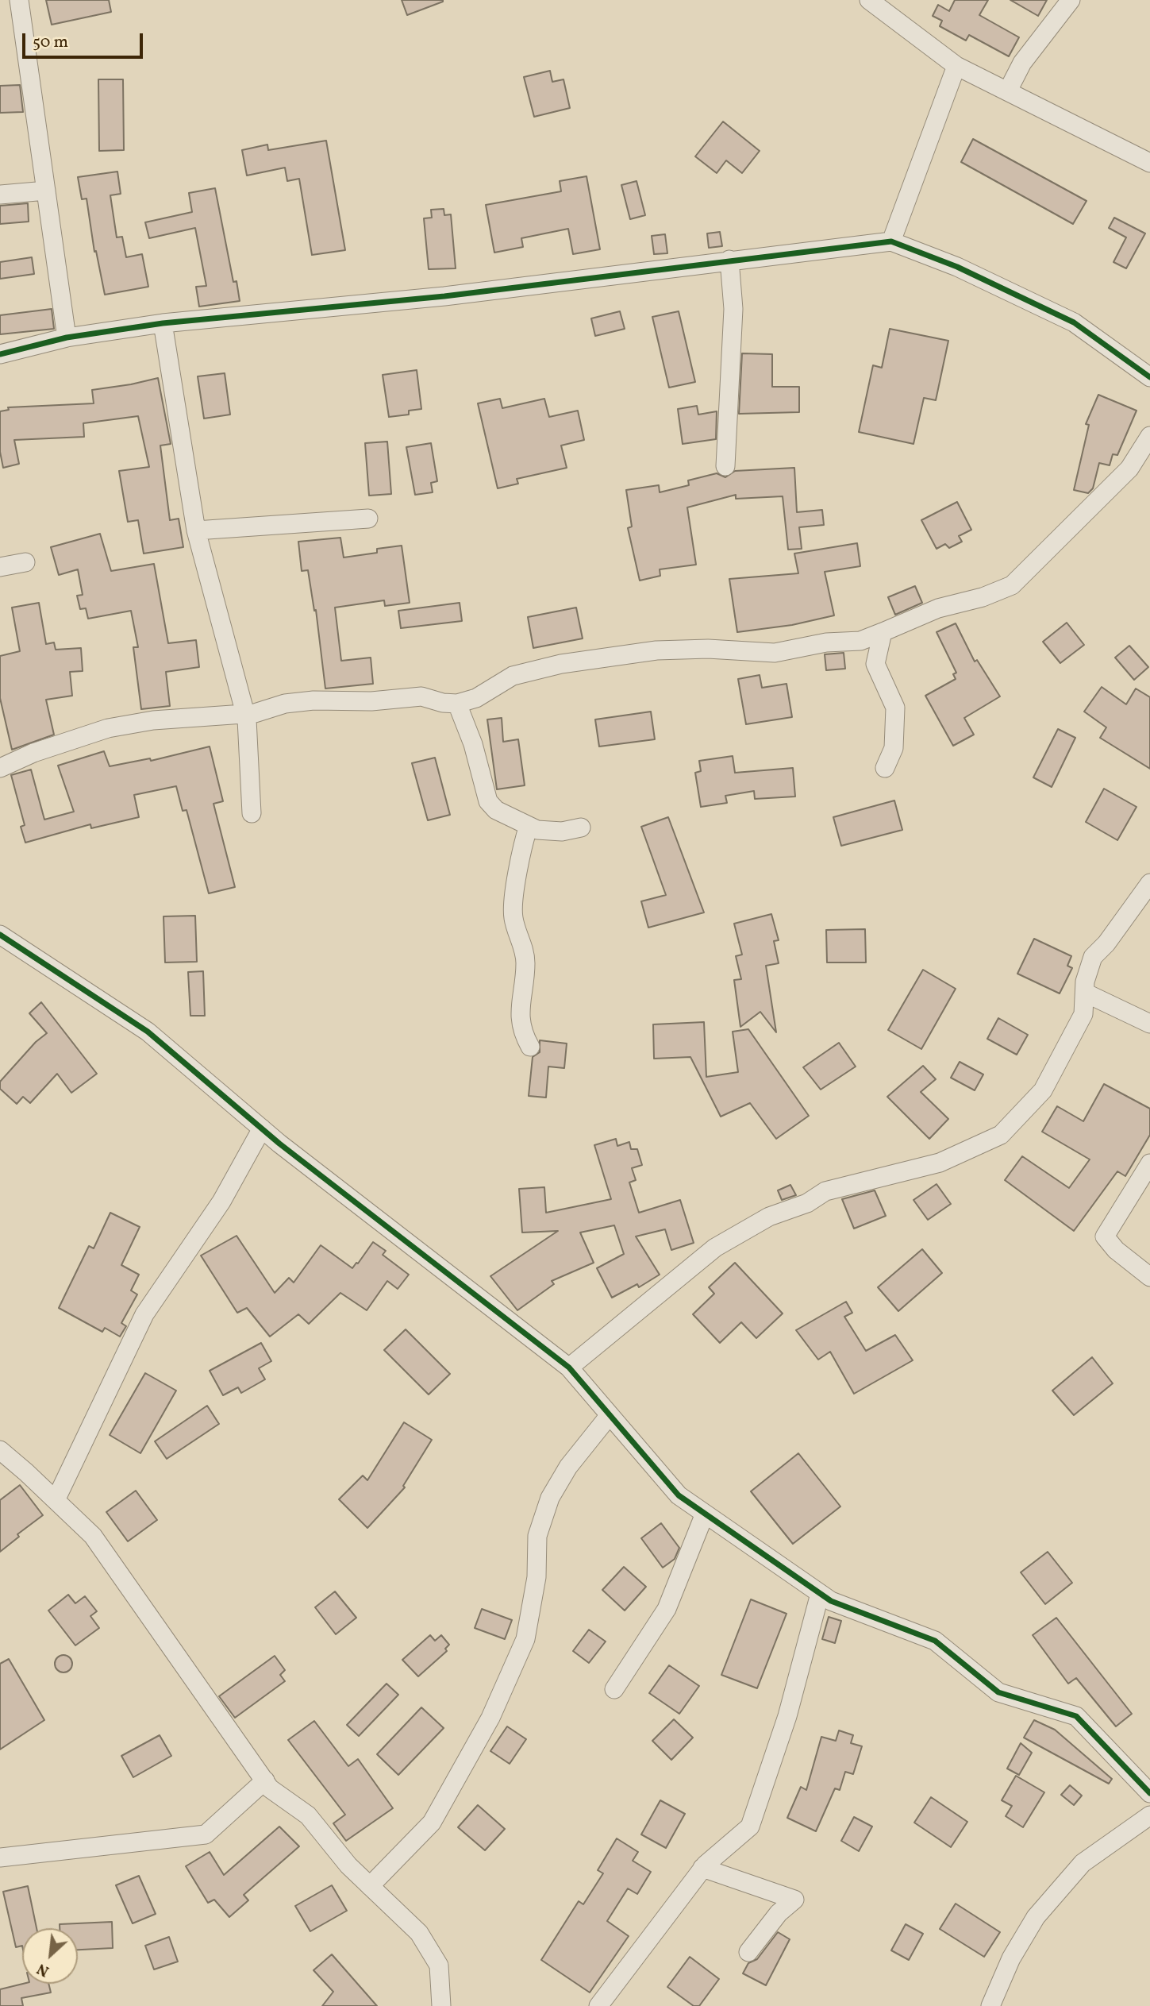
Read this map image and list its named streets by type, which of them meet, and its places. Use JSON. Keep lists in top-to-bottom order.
{
  "scale_bar": "50 m",
  "north": "bottom left"
}
